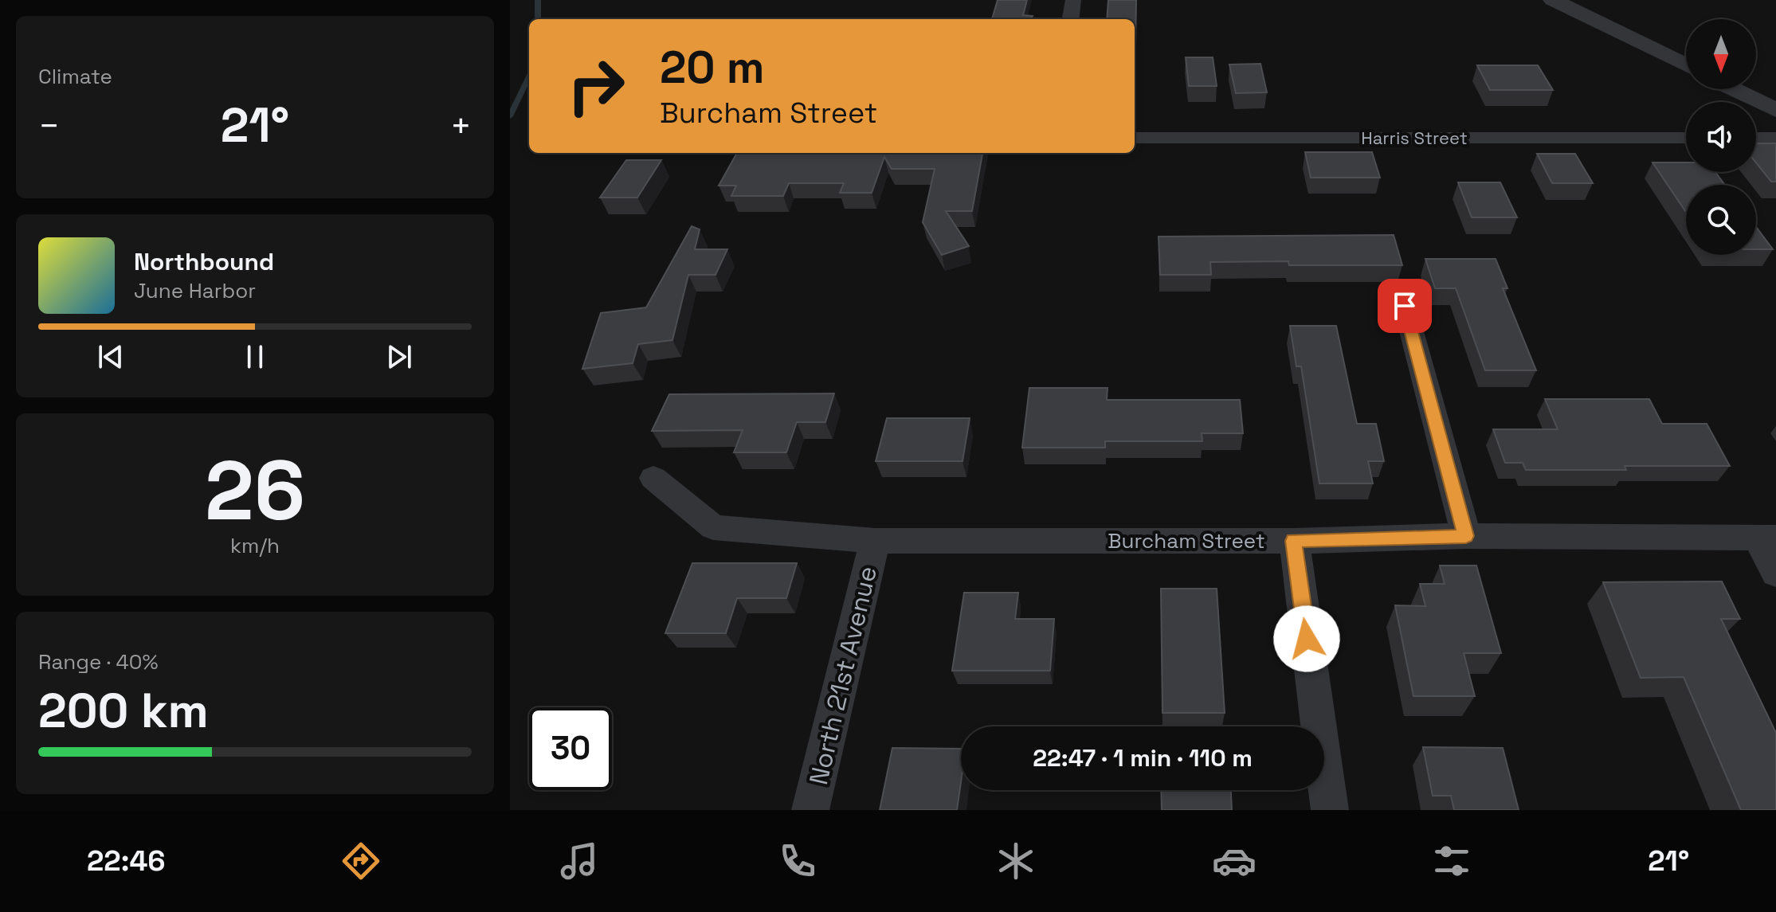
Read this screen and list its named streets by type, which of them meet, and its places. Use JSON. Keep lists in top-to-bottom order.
{
  "streets": {
    "street": ["Harris Street", "Burcham Street", "North 21st Avenue"]
  },
  "crossings": [
    ["Burcham Street", "North 21st Avenue"]
  ],
  "north": "bottom",
  "page": {
    "tile": [
      "Climate",
      ["26", "km/h"],
      ["Range · 40%", "200 km"]
    ],
    "turn": ["20 m", "Burcham Street"],
    "heat": ["−", "21°", "+"],
    "song": ["Northbound", "June Harbor"],
    "limit": "30",
    "trip": "22:47 · 1 min · 110 m",
    "tabs": ["22:46", "21°"]
  }
}
